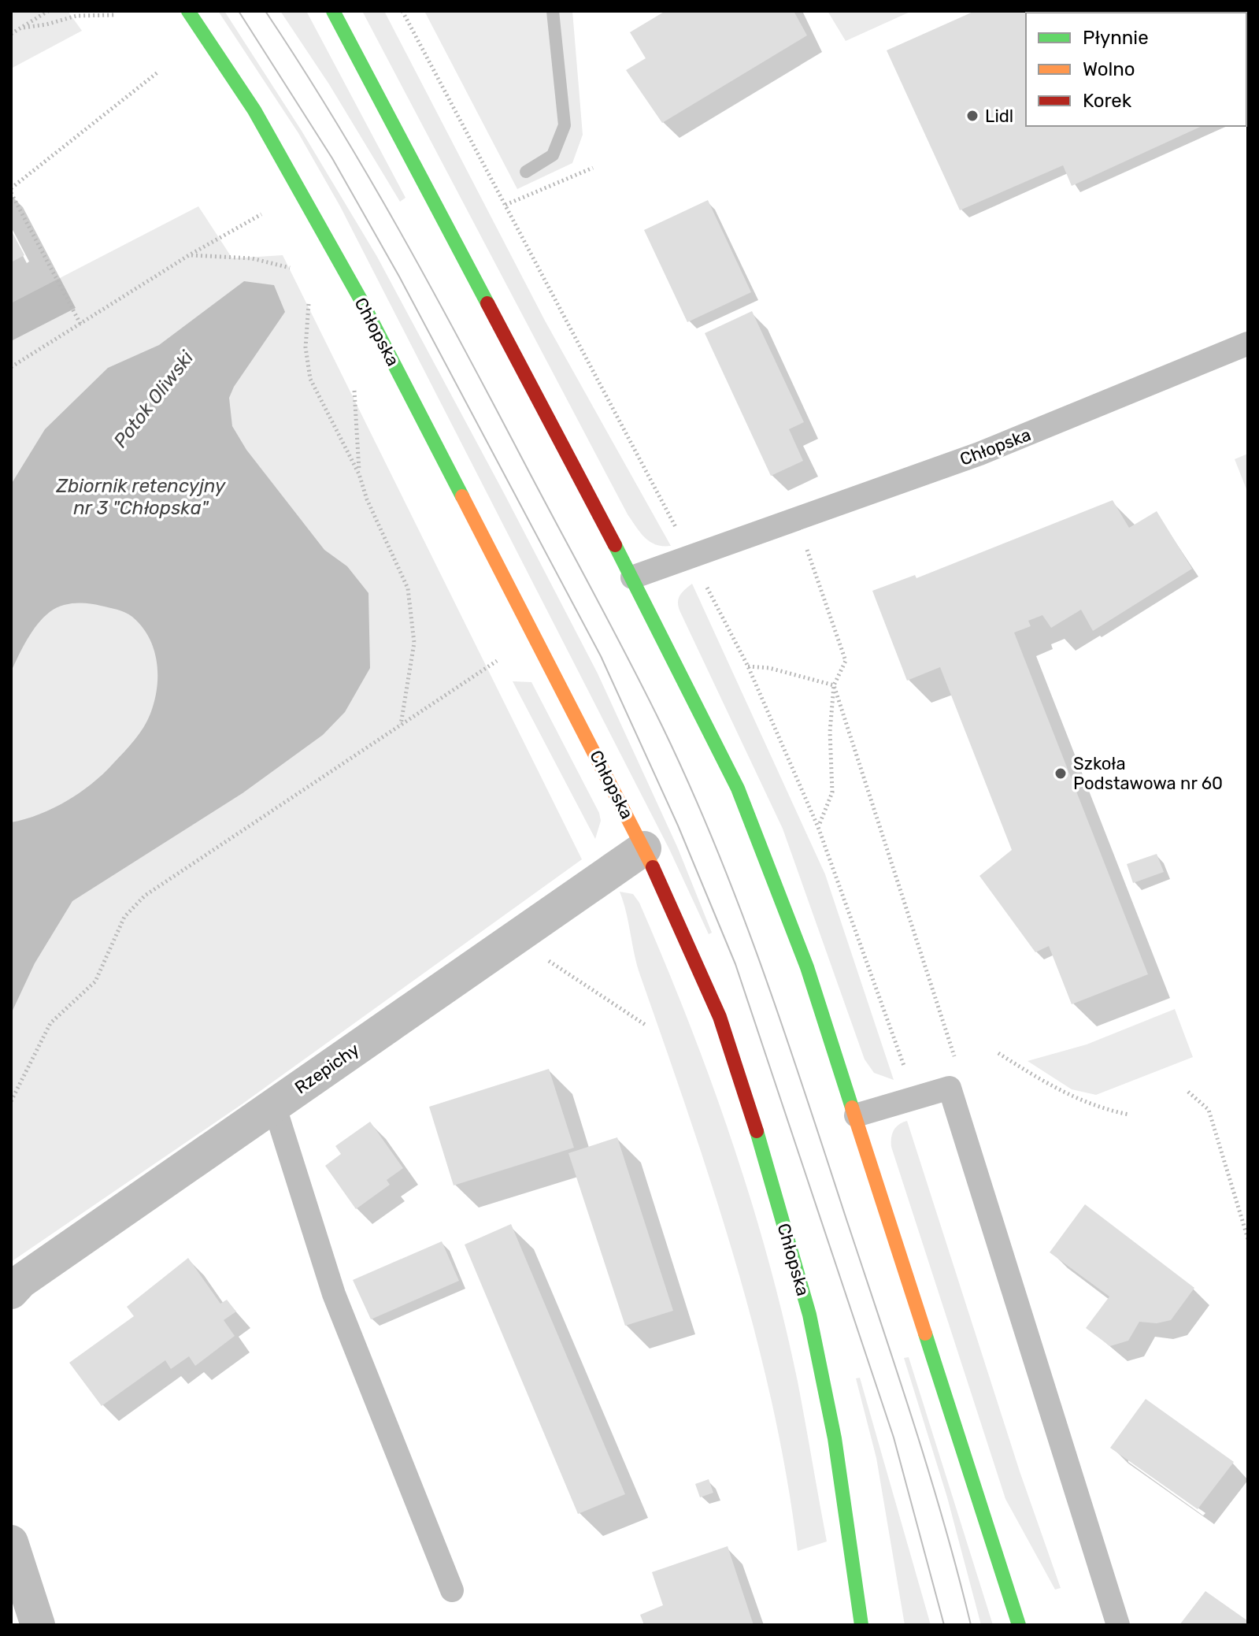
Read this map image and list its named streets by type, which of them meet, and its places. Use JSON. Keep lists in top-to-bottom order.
{
  "streets": {
    "main road": ["Chłopska"],
    "street": ["Rzepichy"]
  },
  "crossings": [
    ["Chłopska", "Rzepichy"]
  ],
  "water": ["Potok Oliwski", "Zbiornik retencyjny nr 3 \"Chłopska\""],
  "places": ["Lidl", "Szkoła Podstawowa nr 60"],
  "legend": ["Płynnie", "Wolno", "Korek"]
}
